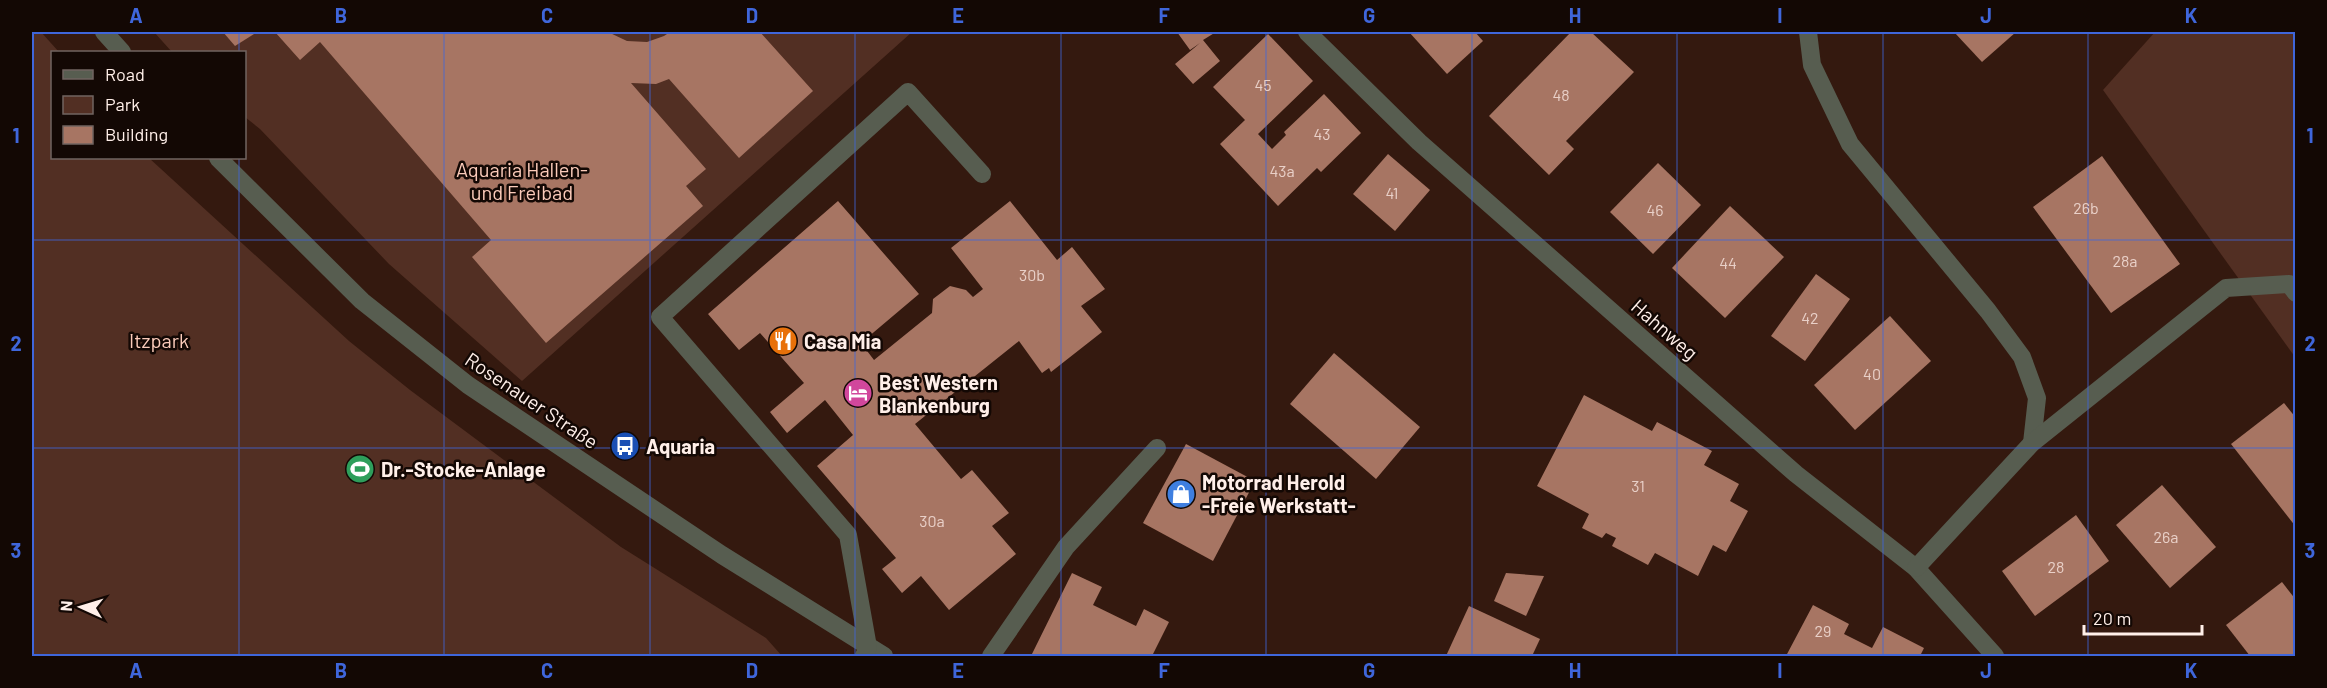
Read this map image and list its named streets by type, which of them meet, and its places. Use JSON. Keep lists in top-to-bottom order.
{
  "streets": {
    "street": ["Hahnweg", "Rosenauer Straße"]
  },
  "parks": ["Aquaria Hallen- und Freibad", "Itzpark"],
  "places": {
    "restaurant": ["Casa Mia"],
    "hotel": ["Best Western Blankenburg"],
    "bus stop": ["Aquaria"],
    "sports": ["Dr.-Stocke-Anlage"],
    "shop": ["Motorrad Herold -Freie Werkstatt-"]
  },
  "house_numbers": [
    "45",
    "48",
    "43",
    "43a",
    "41",
    "26b",
    "46",
    "28a",
    "44",
    "30b",
    "42",
    "40",
    "31",
    "30a",
    "26a",
    "28",
    "29"
  ],
  "legend": ["Road", "Park", "Building"],
  "scale_bar": "20 m",
  "north": "left",
  "grid": {
    "columns": [
      "A",
      "B",
      "C",
      "D",
      "E",
      "F",
      "G",
      "H",
      "I",
      "J",
      "K"
    ],
    "rows": ["1", "2", "3"]
  }
}
